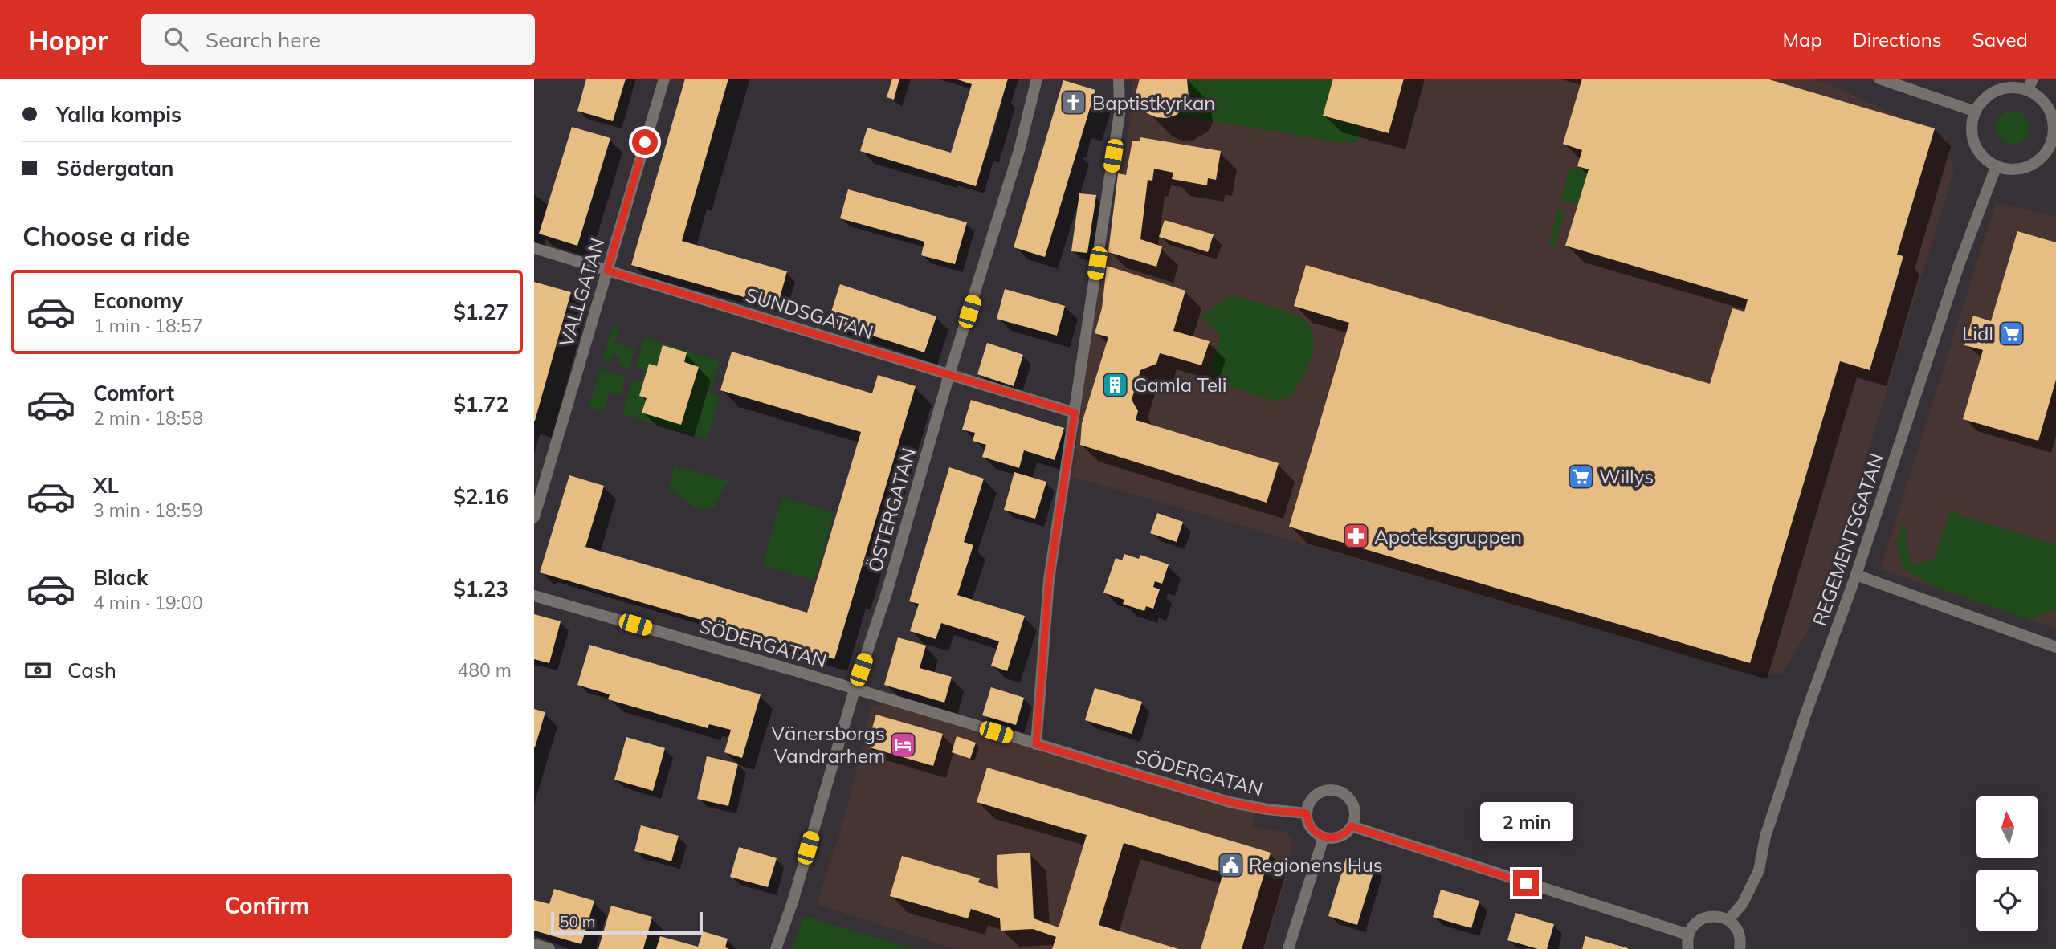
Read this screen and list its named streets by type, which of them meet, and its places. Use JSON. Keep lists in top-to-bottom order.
{
  "streets": {
    "street": [
      "VALLGATAN",
      "SUNDSGATAN",
      "ÖSTERGATAN",
      "REGEMENTSGATAN",
      "SÖDERGATAN"
    ]
  },
  "crossings": [
    ["VALLGATAN", "SUNDSGATAN"],
    ["SUNDSGATAN", "ÖSTERGATAN"],
    ["ÖSTERGATAN", "SÖDERGATAN"]
  ],
  "places": {
    "church": ["Baptistkyrkan"],
    "supermarket": ["Lidl", "Willys"],
    "building": ["Gamla Teli"],
    "pharmacy": ["Apoteksgruppen"],
    "hotel": ["Vänersborgs Vandrarhem"],
    "public building": ["Regionens Hus"]
  },
  "scale_bar": "50 m",
  "north": "top",
  "page": {
    "header": "Hoppr",
    "search": "Search here",
    "nav": ["Map", "Directions", "Saved"],
    "banner": ["Yalla kompis", "Södergatan"],
    "heading": "Choose a ride",
    "list": [
      {
        "name": "Economy",
        "note": "1 min · 18:57",
        "value": "$1.27"
      },
      {
        "name": "Comfort",
        "note": "2 min · 18:58",
        "value": "$1.72"
      },
      {
        "name": "XL",
        "note": "3 min · 18:59",
        "value": "$2.16"
      },
      {
        "name": "Black",
        "note": "4 min · 19:00",
        "value": "$1.23"
      }
    ],
    "pay": ["Cash", "480 m"],
    "bubble": "2 min",
    "buttons": "Confirm",
    "scale": "50 m"
  }
}
